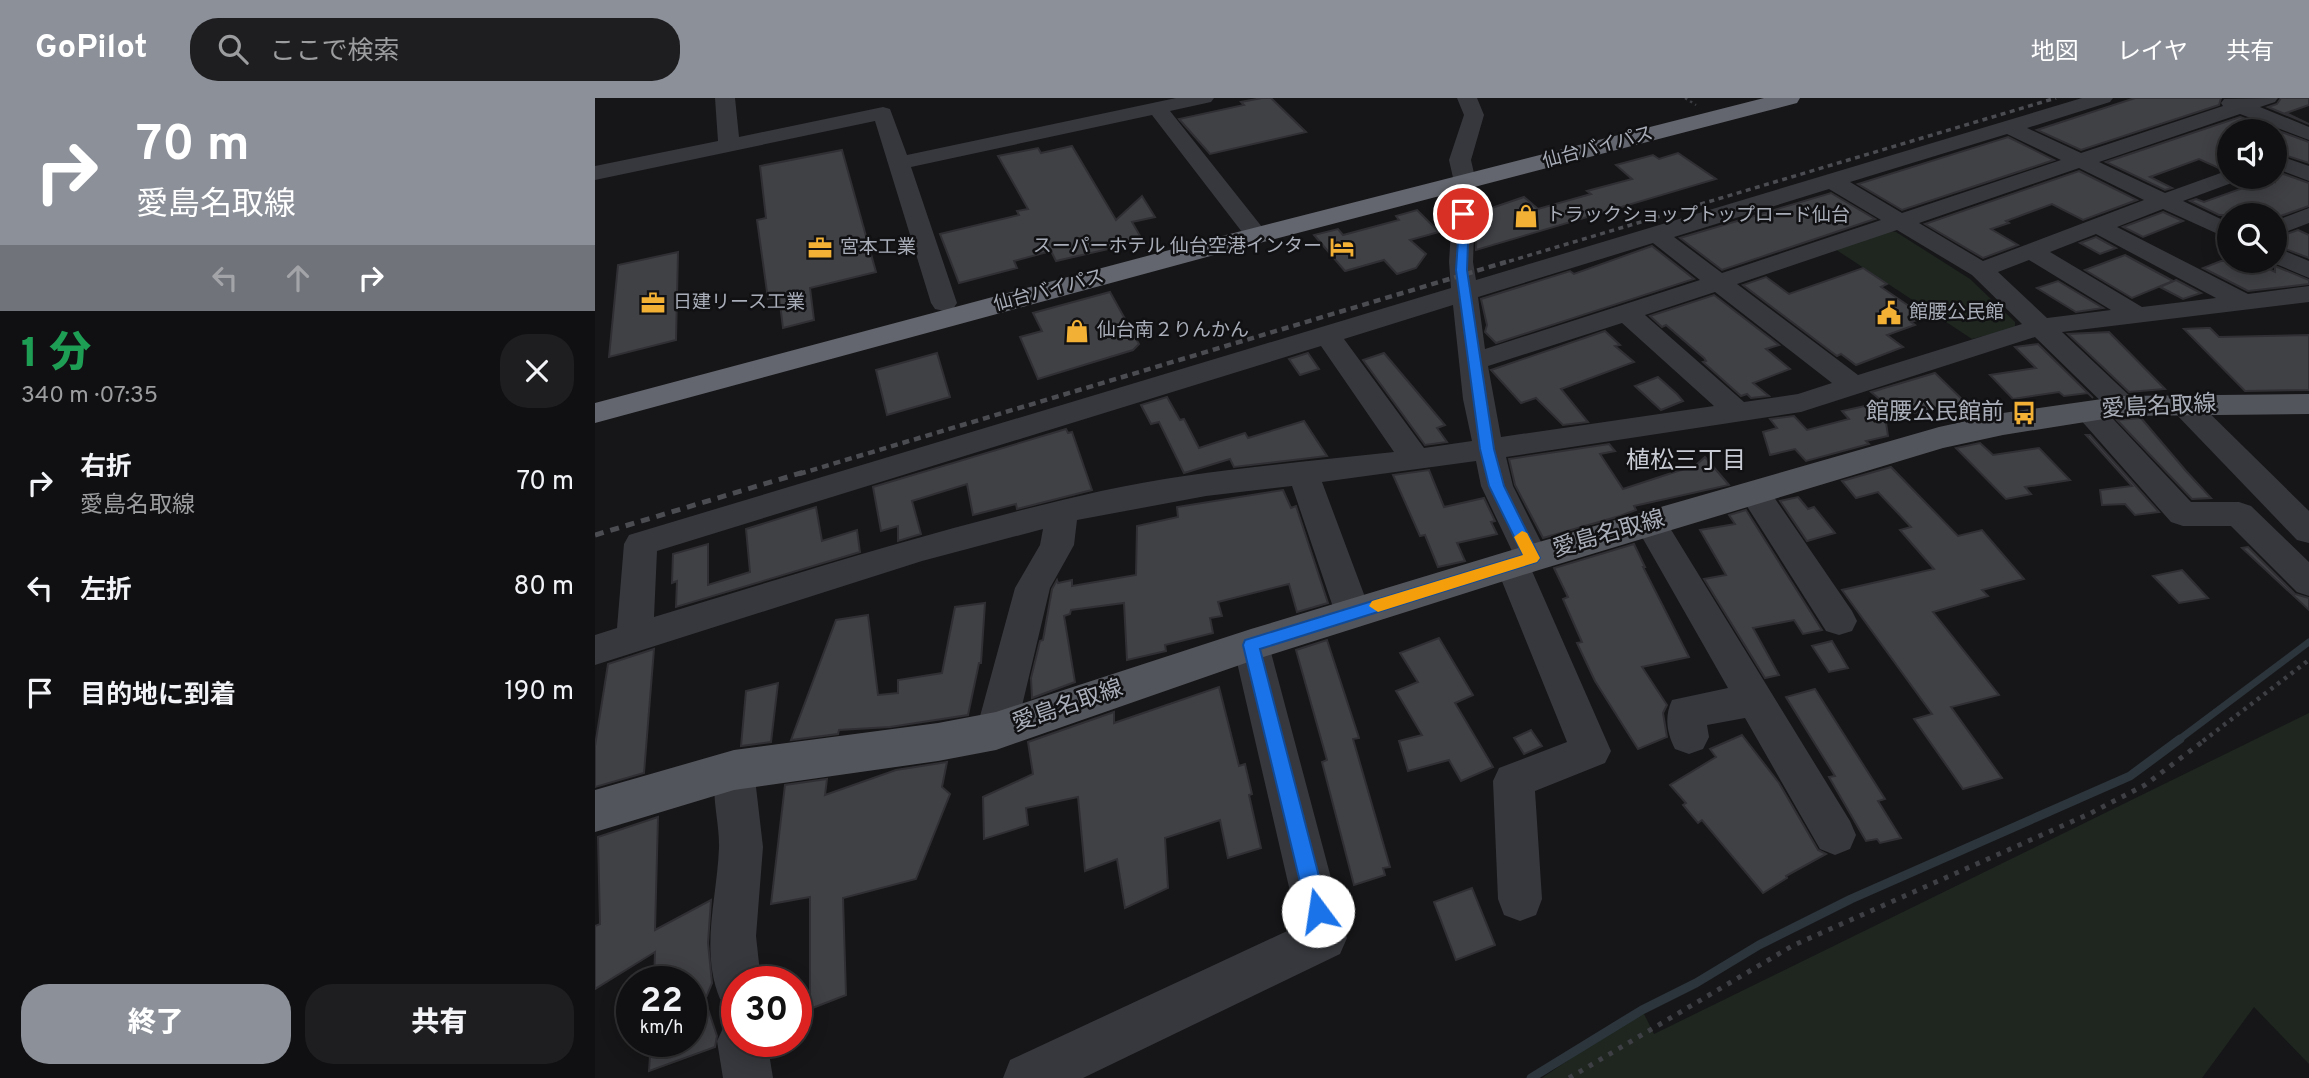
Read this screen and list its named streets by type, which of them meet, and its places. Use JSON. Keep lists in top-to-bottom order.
{
  "streets": {
    "highway": ["仙台バイパス"],
    "main road": ["愛島名取線"]
  },
  "districts": ["植松三丁目"],
  "places": {
    "shop": ["トラックショップトップロード仙台", "仙台南２りんかん"],
    "hotel": ["スーパーホテル 仙台空港インター"],
    "office": ["宮本工業", "日建リース工業"],
    "public building": ["館腰公民館"],
    "bus stop": ["館腰公民館前"]
  },
  "page": {
    "header": "GoPilot",
    "search": "ここで検索",
    "nav": ["地図", "レイヤ", "共有"],
    "turn": ["70 m", "愛島名取線"],
    "heading": ["1 分", "340 m · 07:35"],
    "list": [
      {
        "name": "右折",
        "note": "愛島名取線",
        "value": "70 m"
      },
      {
        "name": "左折",
        "value": "80 m"
      },
      {
        "name": "目的地に到着",
        "value": "190 m"
      }
    ],
    "speed": "22 km/h",
    "limit": "30",
    "buttons": ["終了", "共有"]
  }
}
